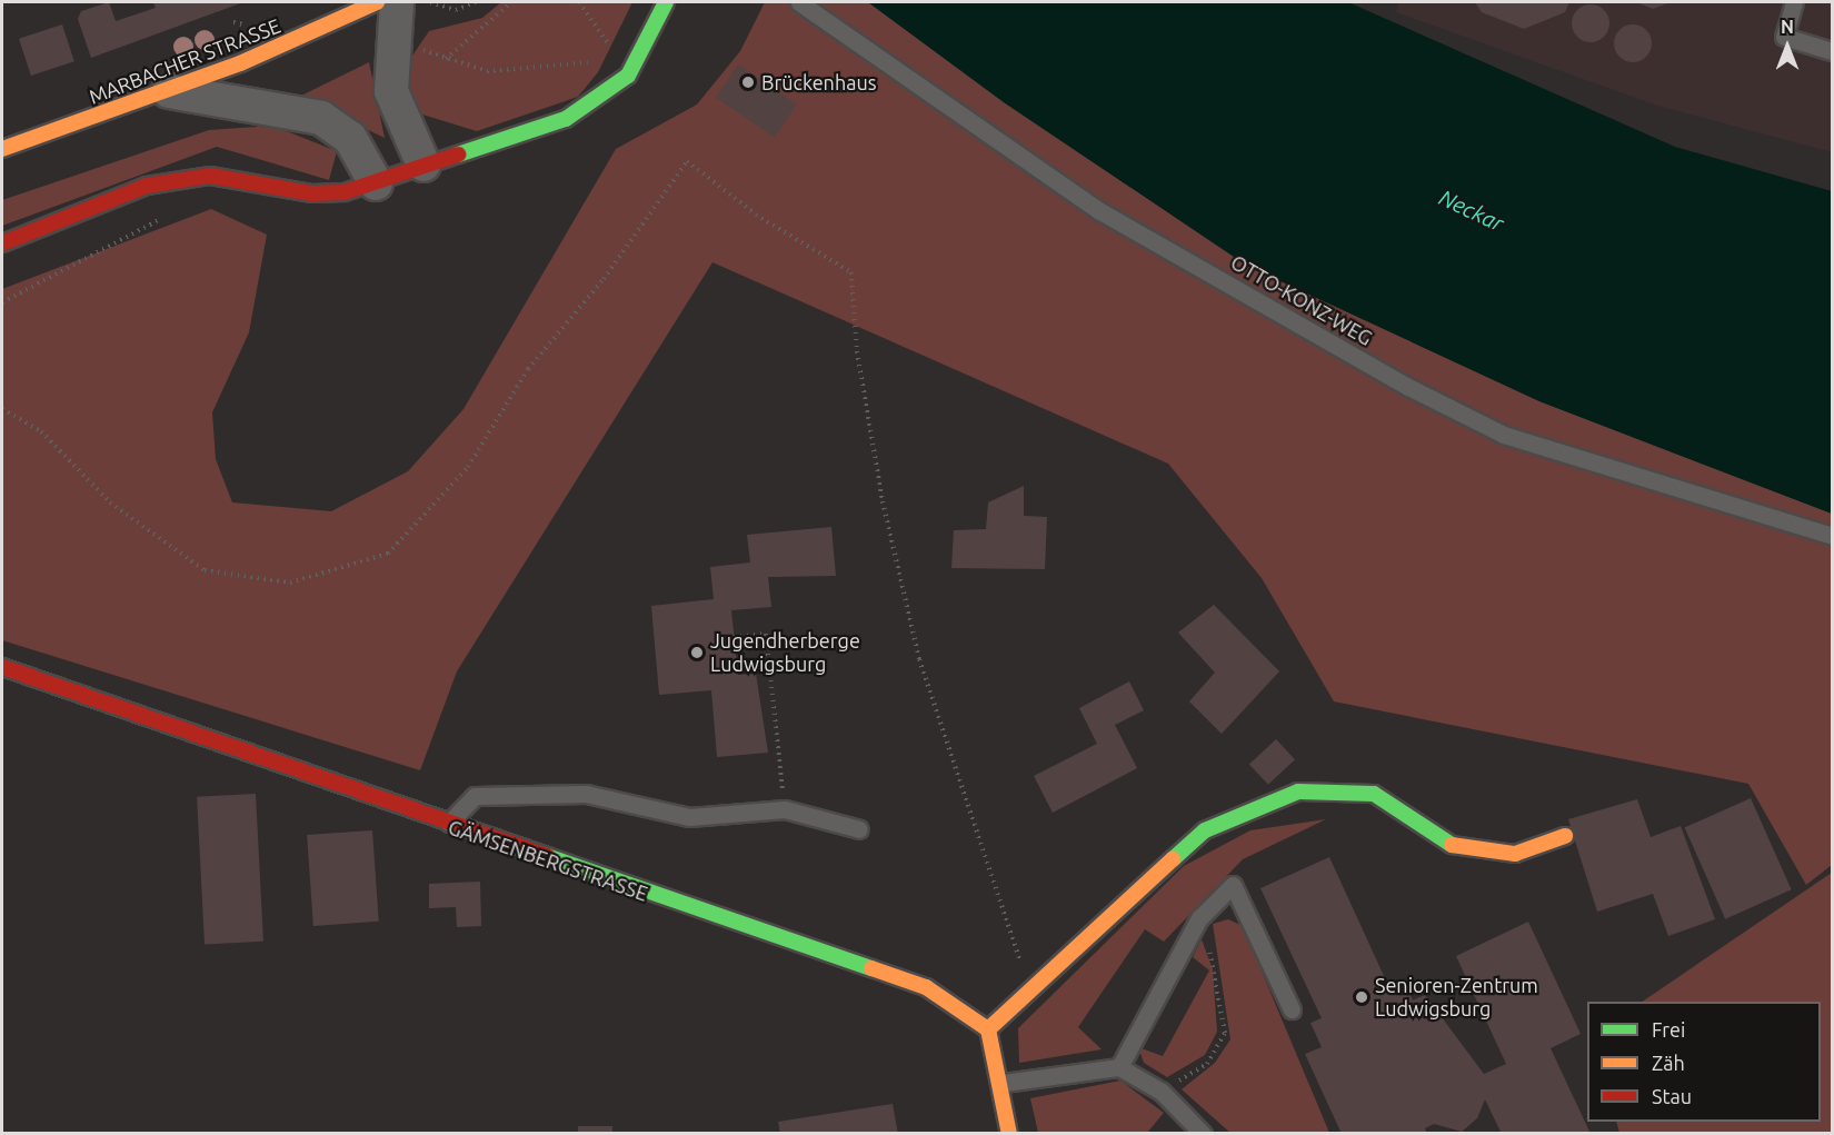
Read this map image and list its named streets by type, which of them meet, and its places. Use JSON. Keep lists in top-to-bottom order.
{
  "streets": {
    "street": ["MARBACHER STRASSE", "GÄMSENBERGSTRASSE"],
    "lane": ["OTTO-KONZ-WEG"]
  },
  "water": ["Neckar"],
  "places": ["Brückenhaus", "Jugendherberge Ludwigsburg", "Senioren-Zentrum Ludwigsburg"],
  "legend": ["Frei", "Zäh", "Stau"],
  "north": "top"
}
